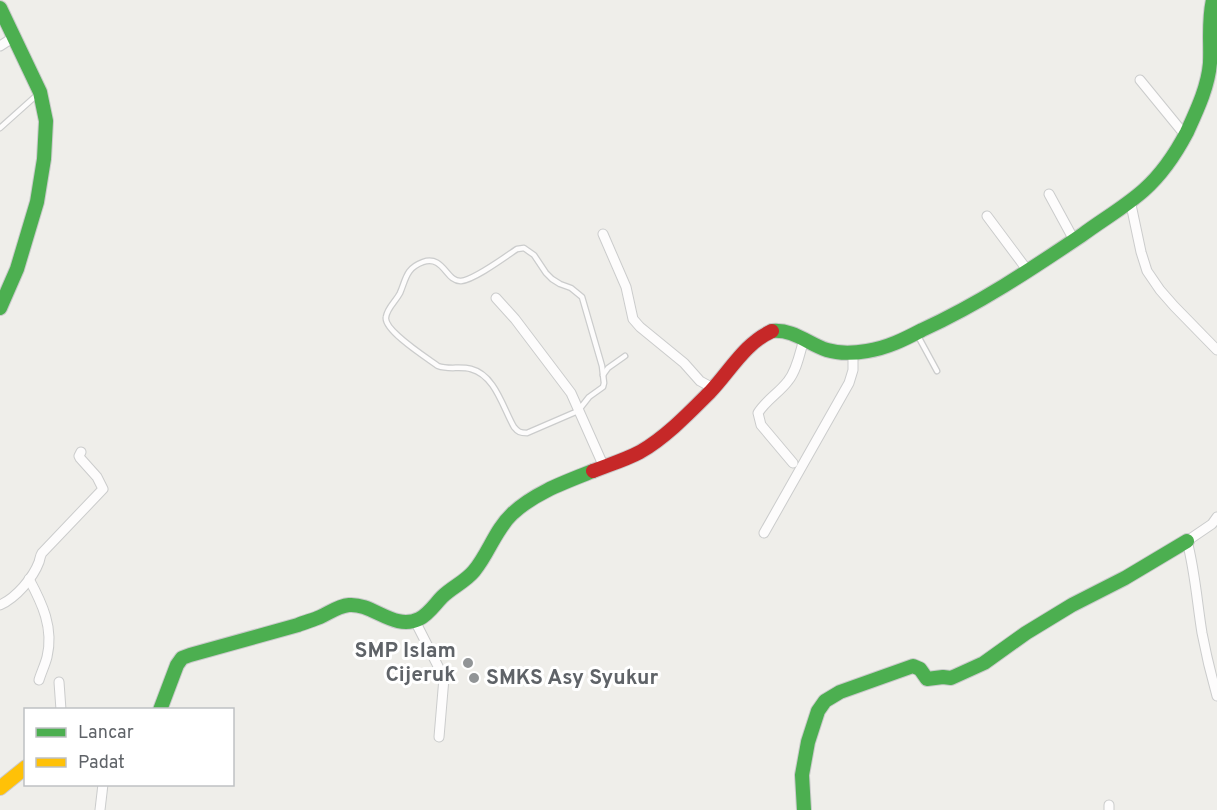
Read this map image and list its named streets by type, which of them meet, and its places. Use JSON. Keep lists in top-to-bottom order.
{
  "places": ["SMP Islam Cijeruk", "SMKS Asy Syukur"],
  "legend": ["Lancar", "Padat"]
}
